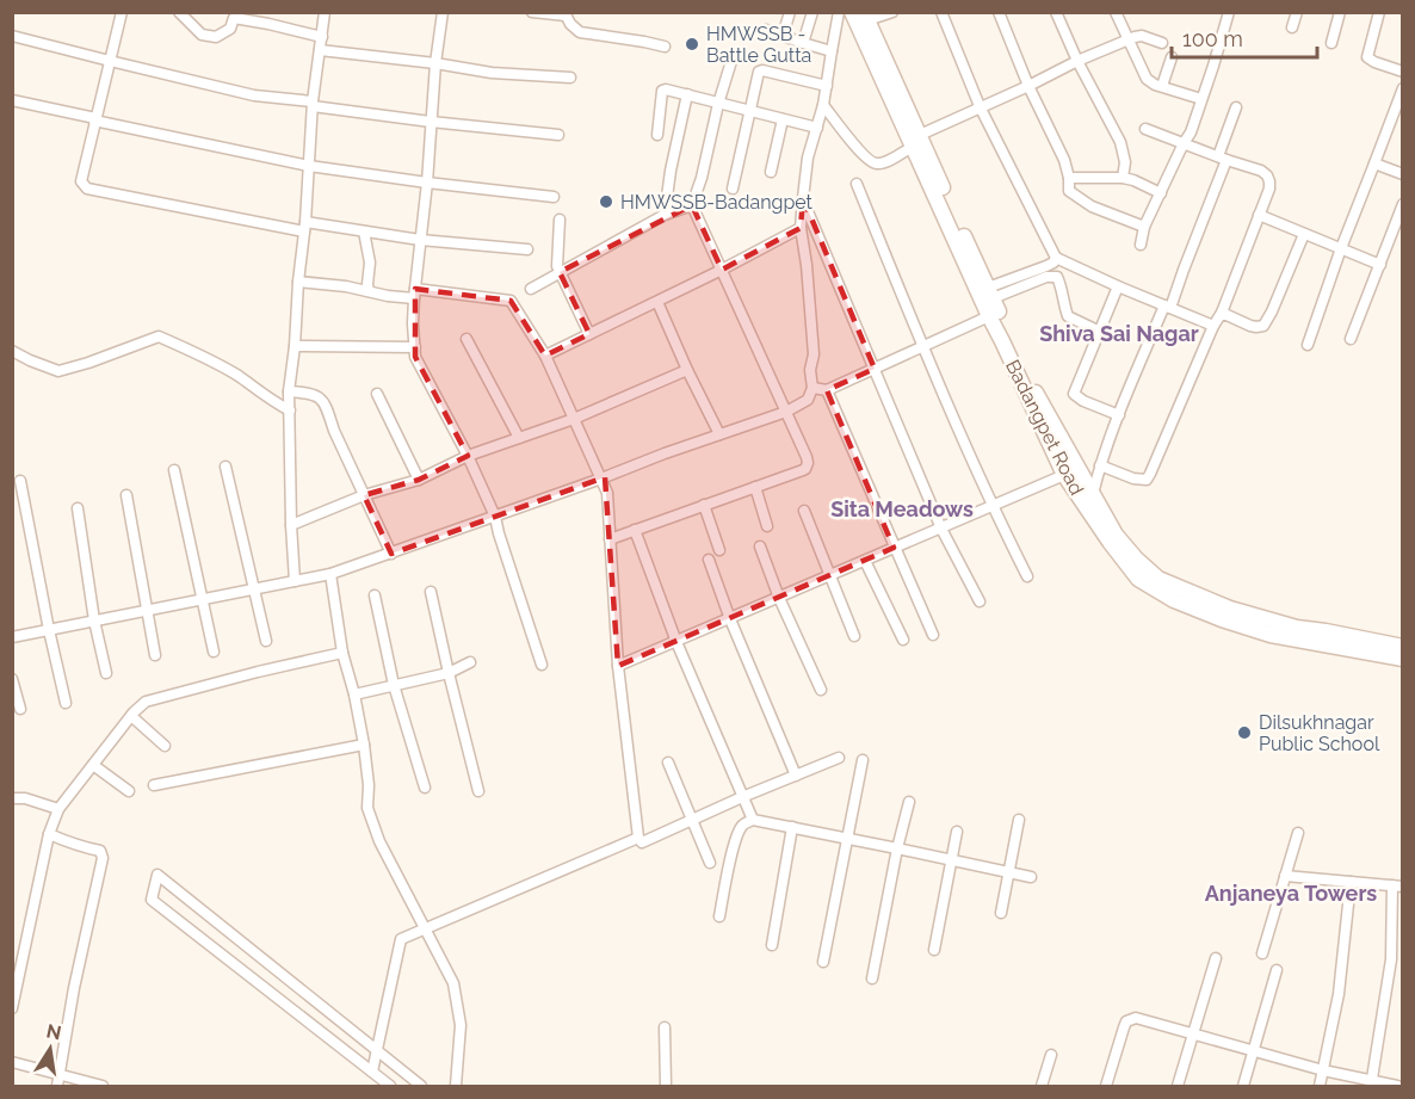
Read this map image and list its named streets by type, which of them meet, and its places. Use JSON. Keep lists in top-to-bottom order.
{
  "streets": {
    "main road": ["Badangpet Road"]
  },
  "districts": ["Shiva Sai Nagar", "Sita Meadows", "Anjaneya Towers"],
  "places": ["HMWSSB - Battle Gutta", "HMWSSB-Badangpet", "Dilsukhnagar Public School"],
  "scale_bar": "100 m",
  "north": "top"
}
